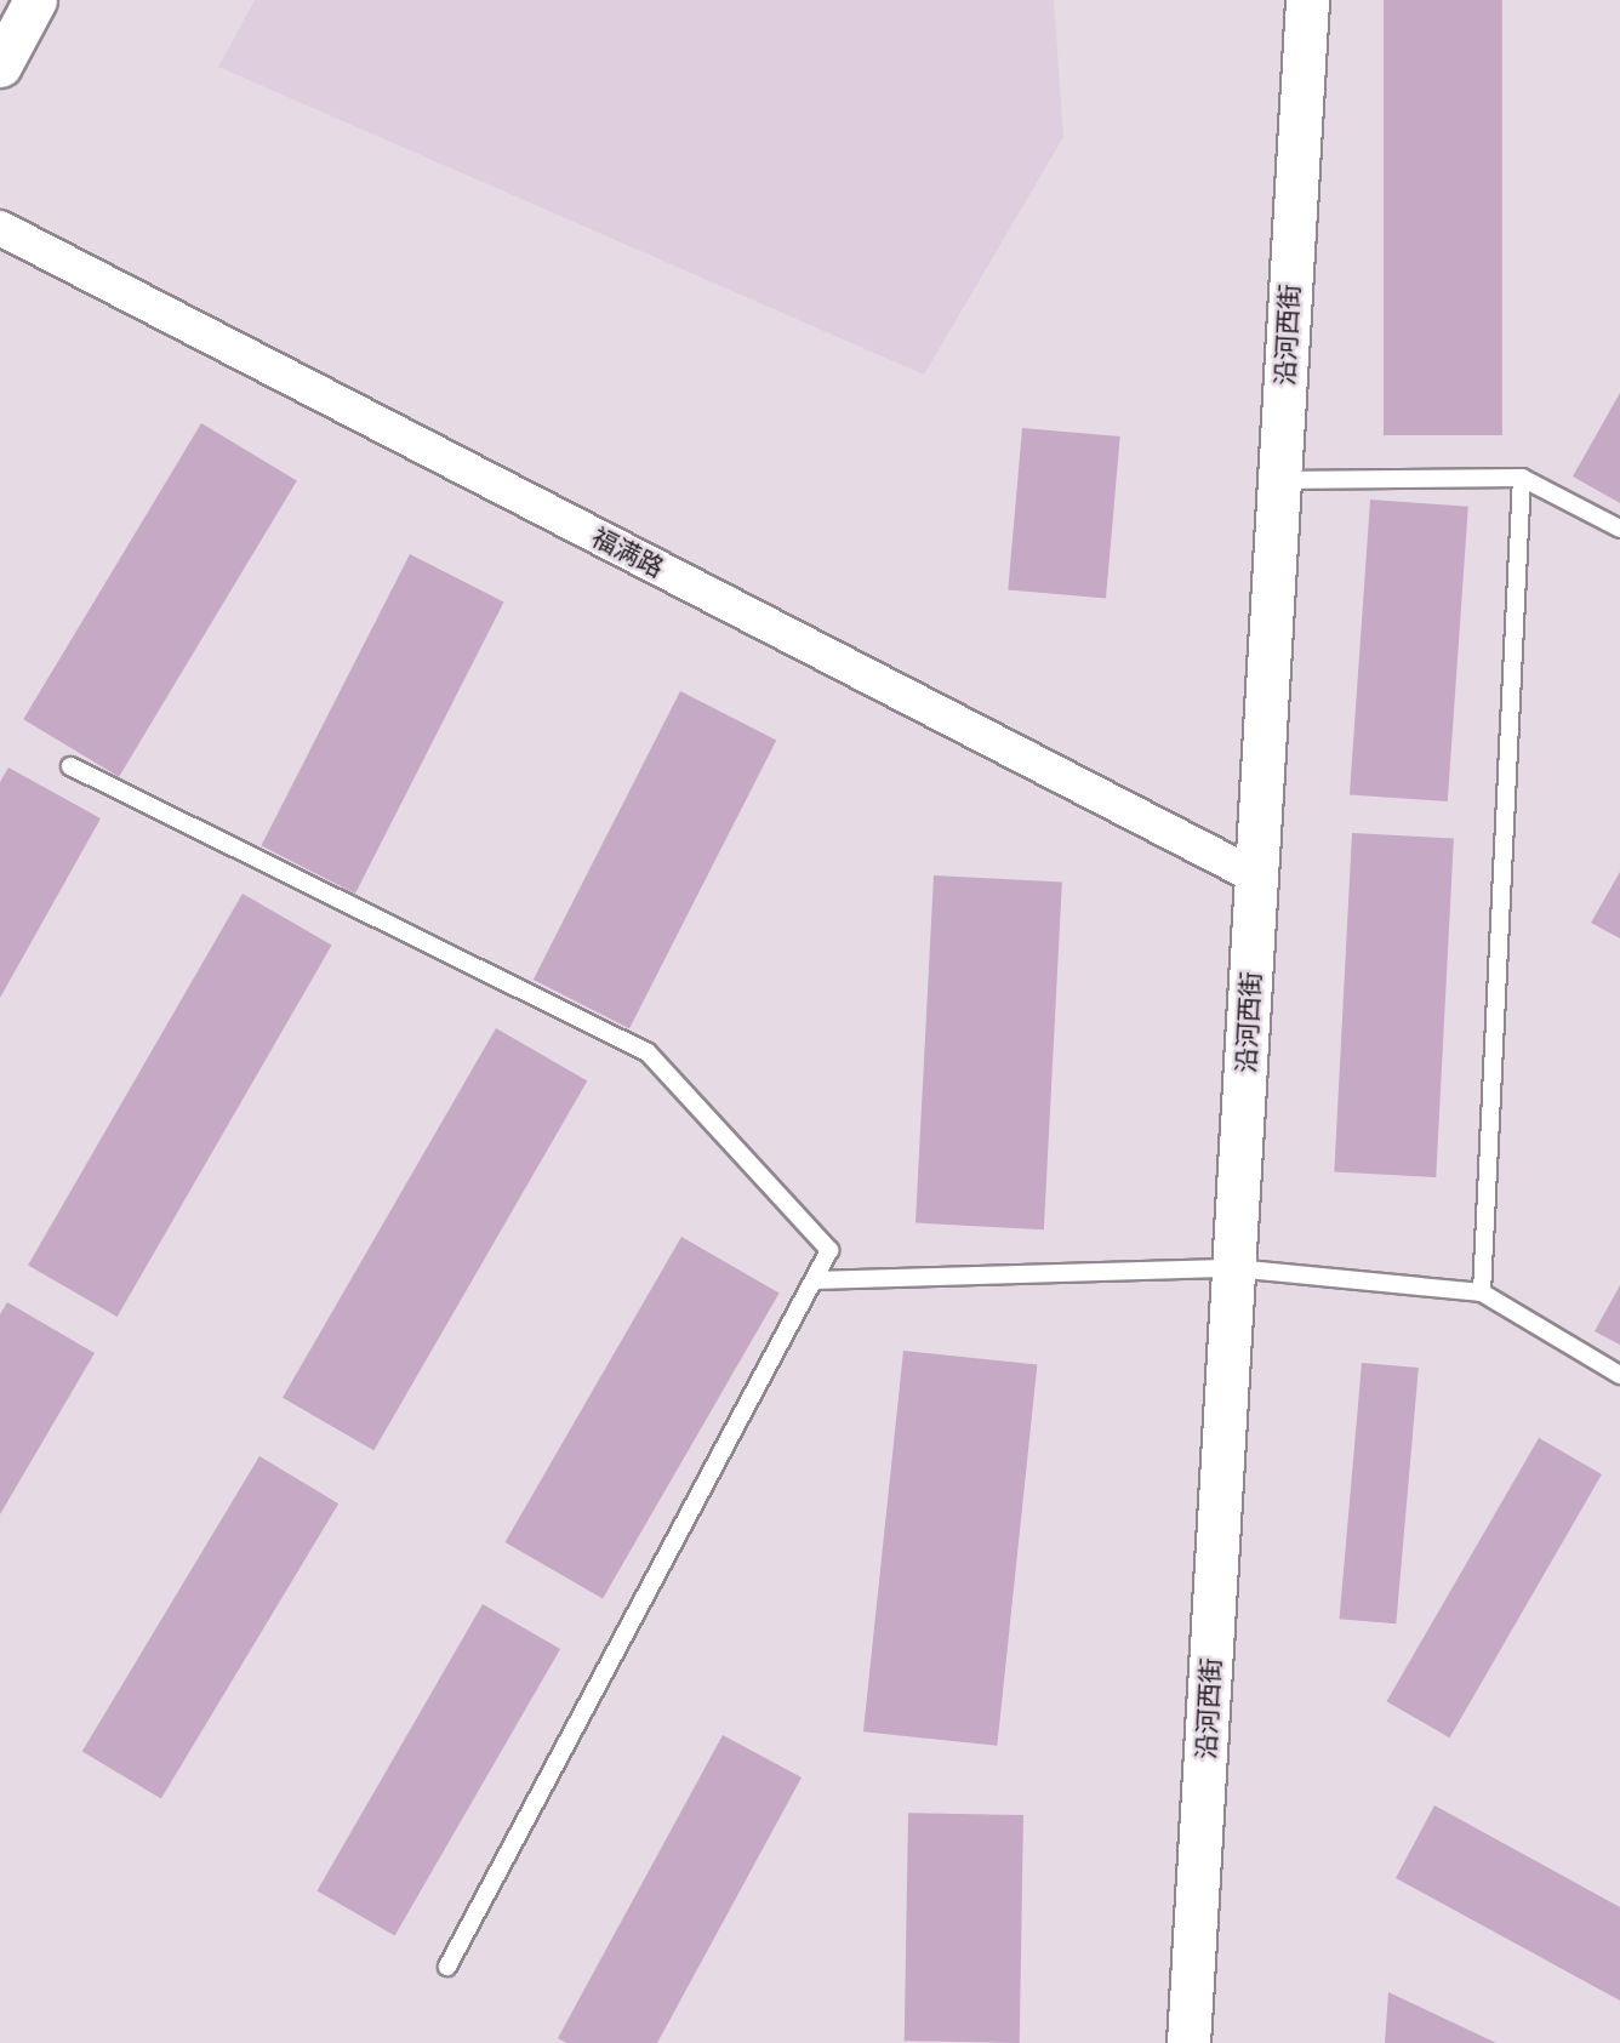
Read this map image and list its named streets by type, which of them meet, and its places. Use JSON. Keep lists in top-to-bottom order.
{
  "streets": {
    "street": ["沿河西街", "福满路"]
  },
  "crossings": [
    ["沿河西街", "福满路"]
  ]
}
